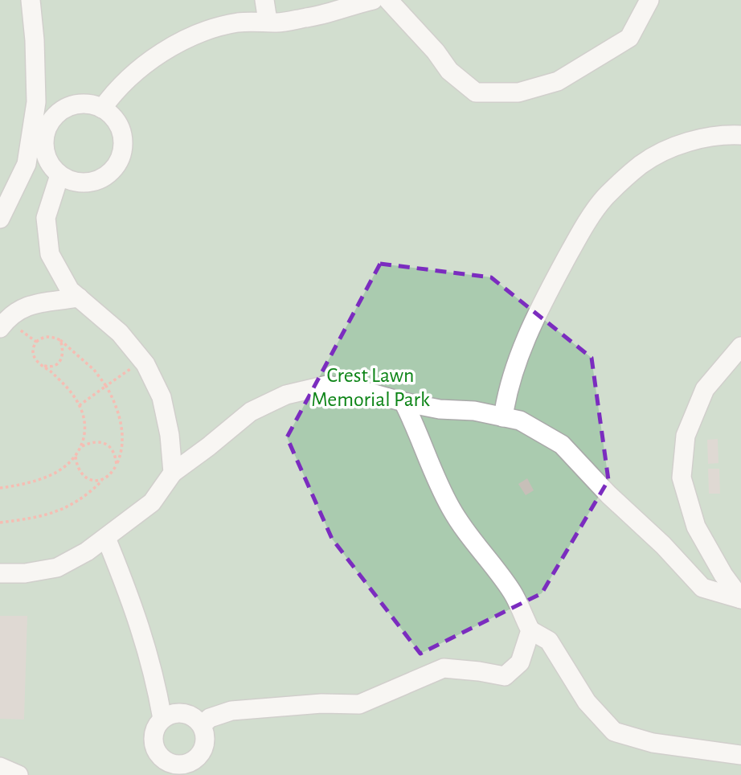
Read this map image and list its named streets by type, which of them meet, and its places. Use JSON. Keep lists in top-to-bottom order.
{
  "parks": ["Crest Lawn Memorial Park"]
}
